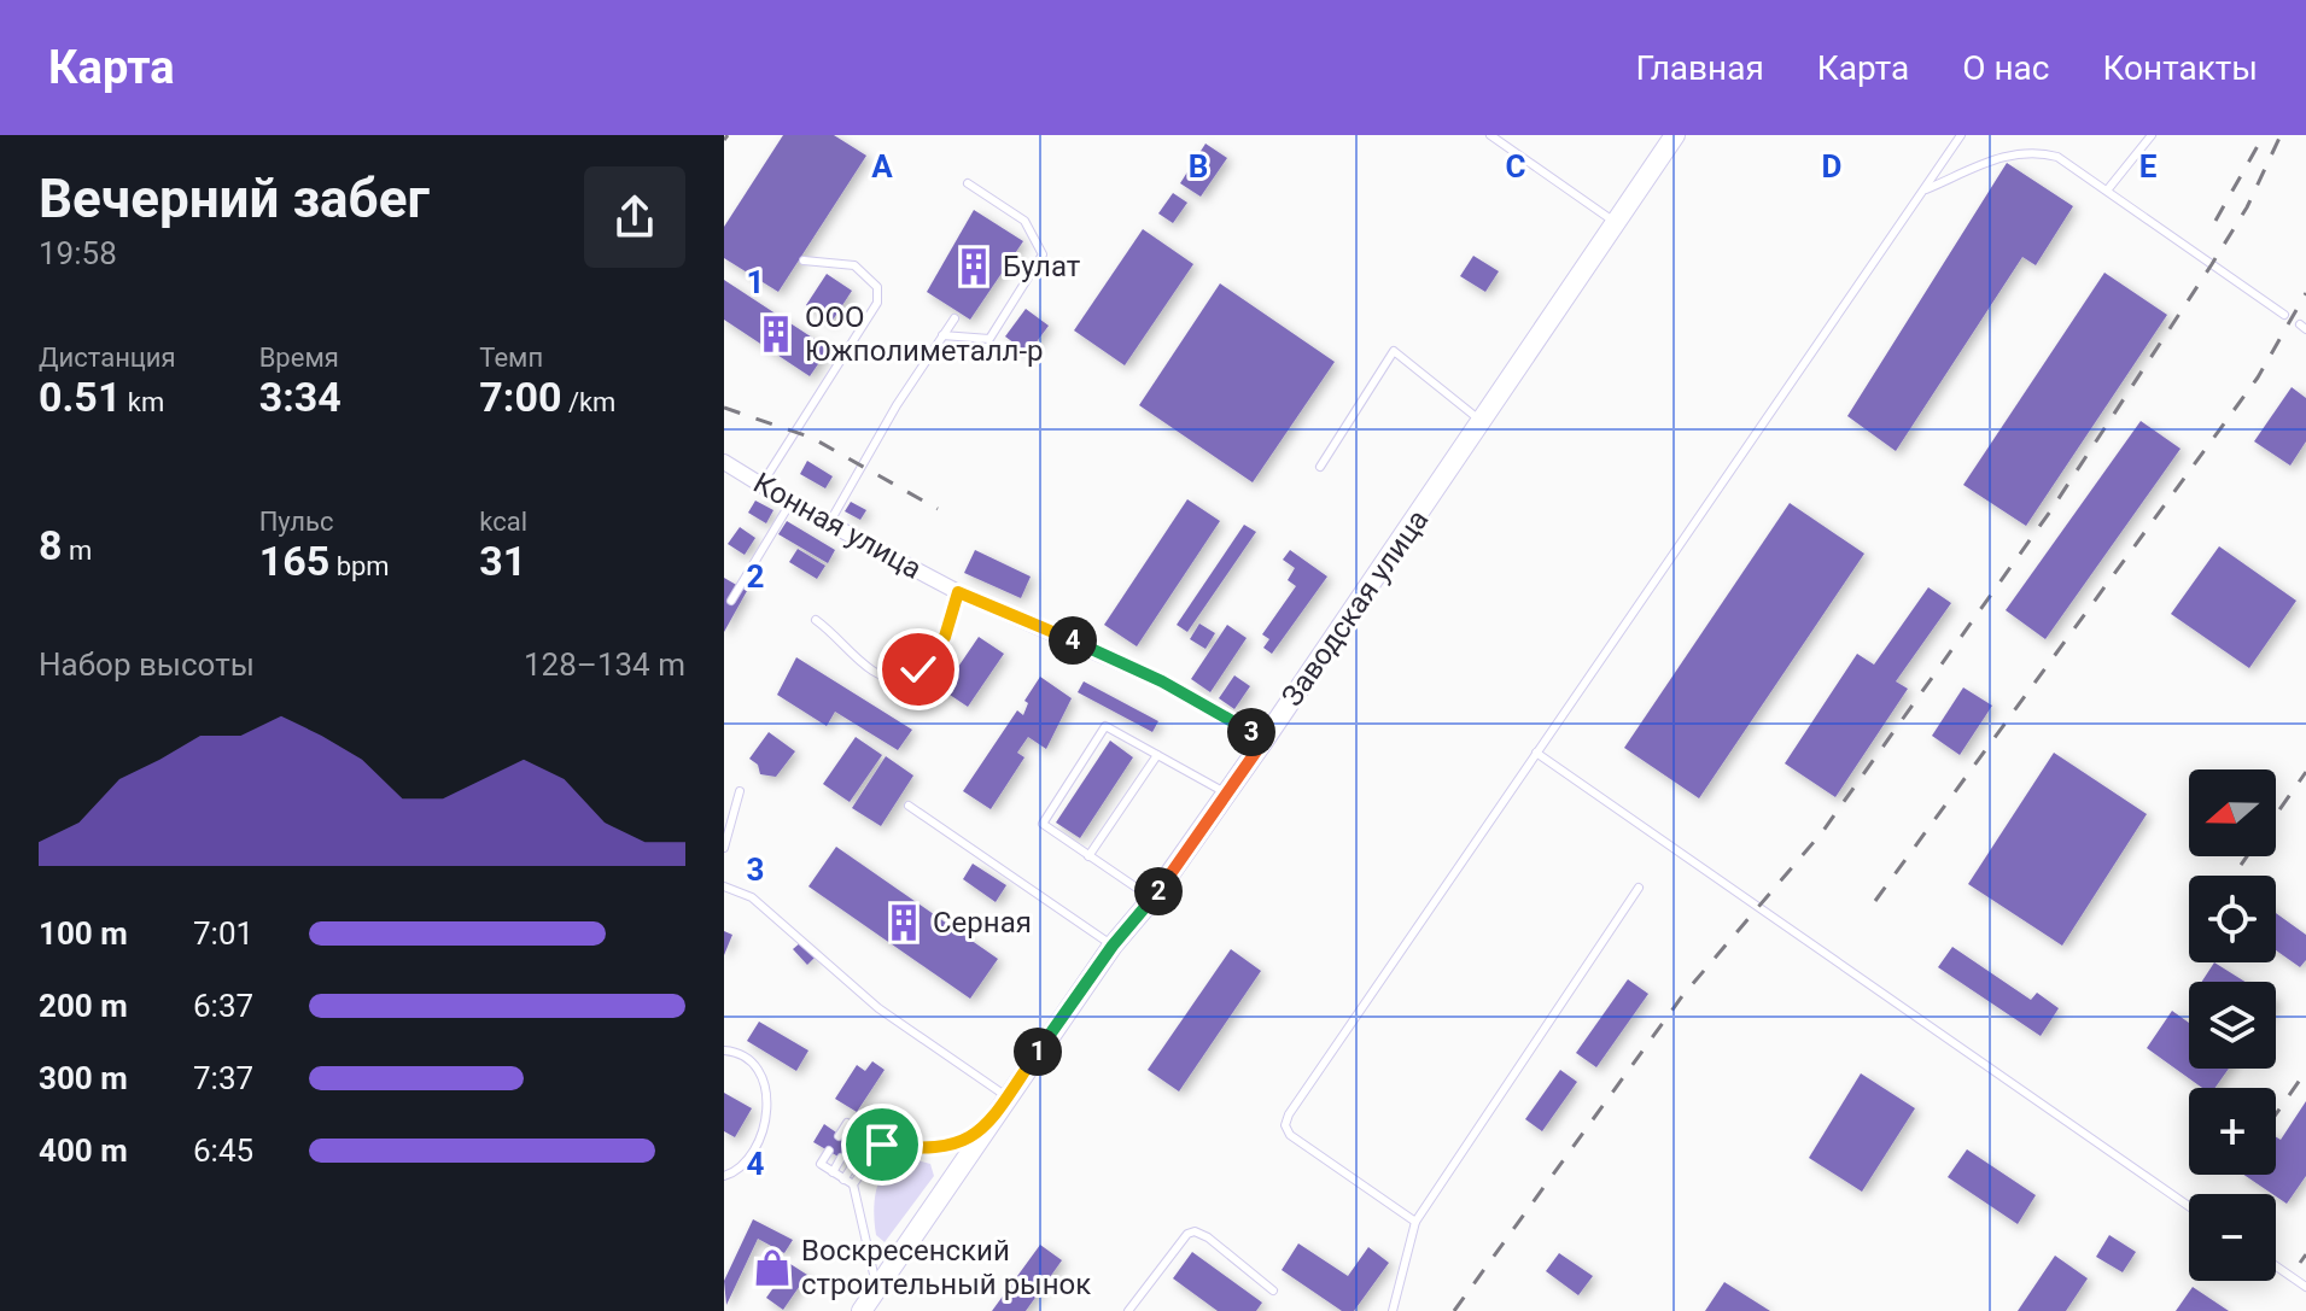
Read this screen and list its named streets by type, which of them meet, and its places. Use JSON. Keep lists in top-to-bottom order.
{
  "streets": {
    "street": ["Конная улица", "Заводская улица"]
  },
  "crossings": [
    ["Конная улица", "Заводская улица"]
  ],
  "places": {
    "building": ["Булат", "ООО Южполиметалл-р", "Серная"],
    "shop": ["Воскресенский строительный рынок"]
  },
  "north": "left",
  "page": {
    "header": "Карта",
    "nav": [
      "Главная",
      "Карта",
      "О нас",
      "Контакты"
    ],
    "heading": ["Вечерний забег", "19:58"],
    "stats": [
      ["Дистанция", "0.51 km"],
      ["Время", "3:34"],
      ["Темп", "7:00 /km"],
      ["8 m"],
      ["Пульс", "165 bpm"],
      ["kcal", "31"]
    ],
    "pins": [
      "4",
      "3",
      "2",
      "1"
    ],
    "chart": ["Набор высоты", "128–134 m"],
    "map_buttons": ["+", "−"],
    "list": [
      {
        "name": "100 m",
        "note": "7:01"
      },
      {
        "name": "200 m",
        "note": "6:37"
      },
      {
        "name": "300 m",
        "note": "7:37"
      },
      {
        "name": "400 m",
        "note": "6:45"
      }
    ]
  },
  "grid": {
    "columns": [
      "A",
      "B",
      "C",
      "D",
      "E"
    ],
    "rows": [
      "1",
      "2",
      "3",
      "4"
    ]
  }
}
